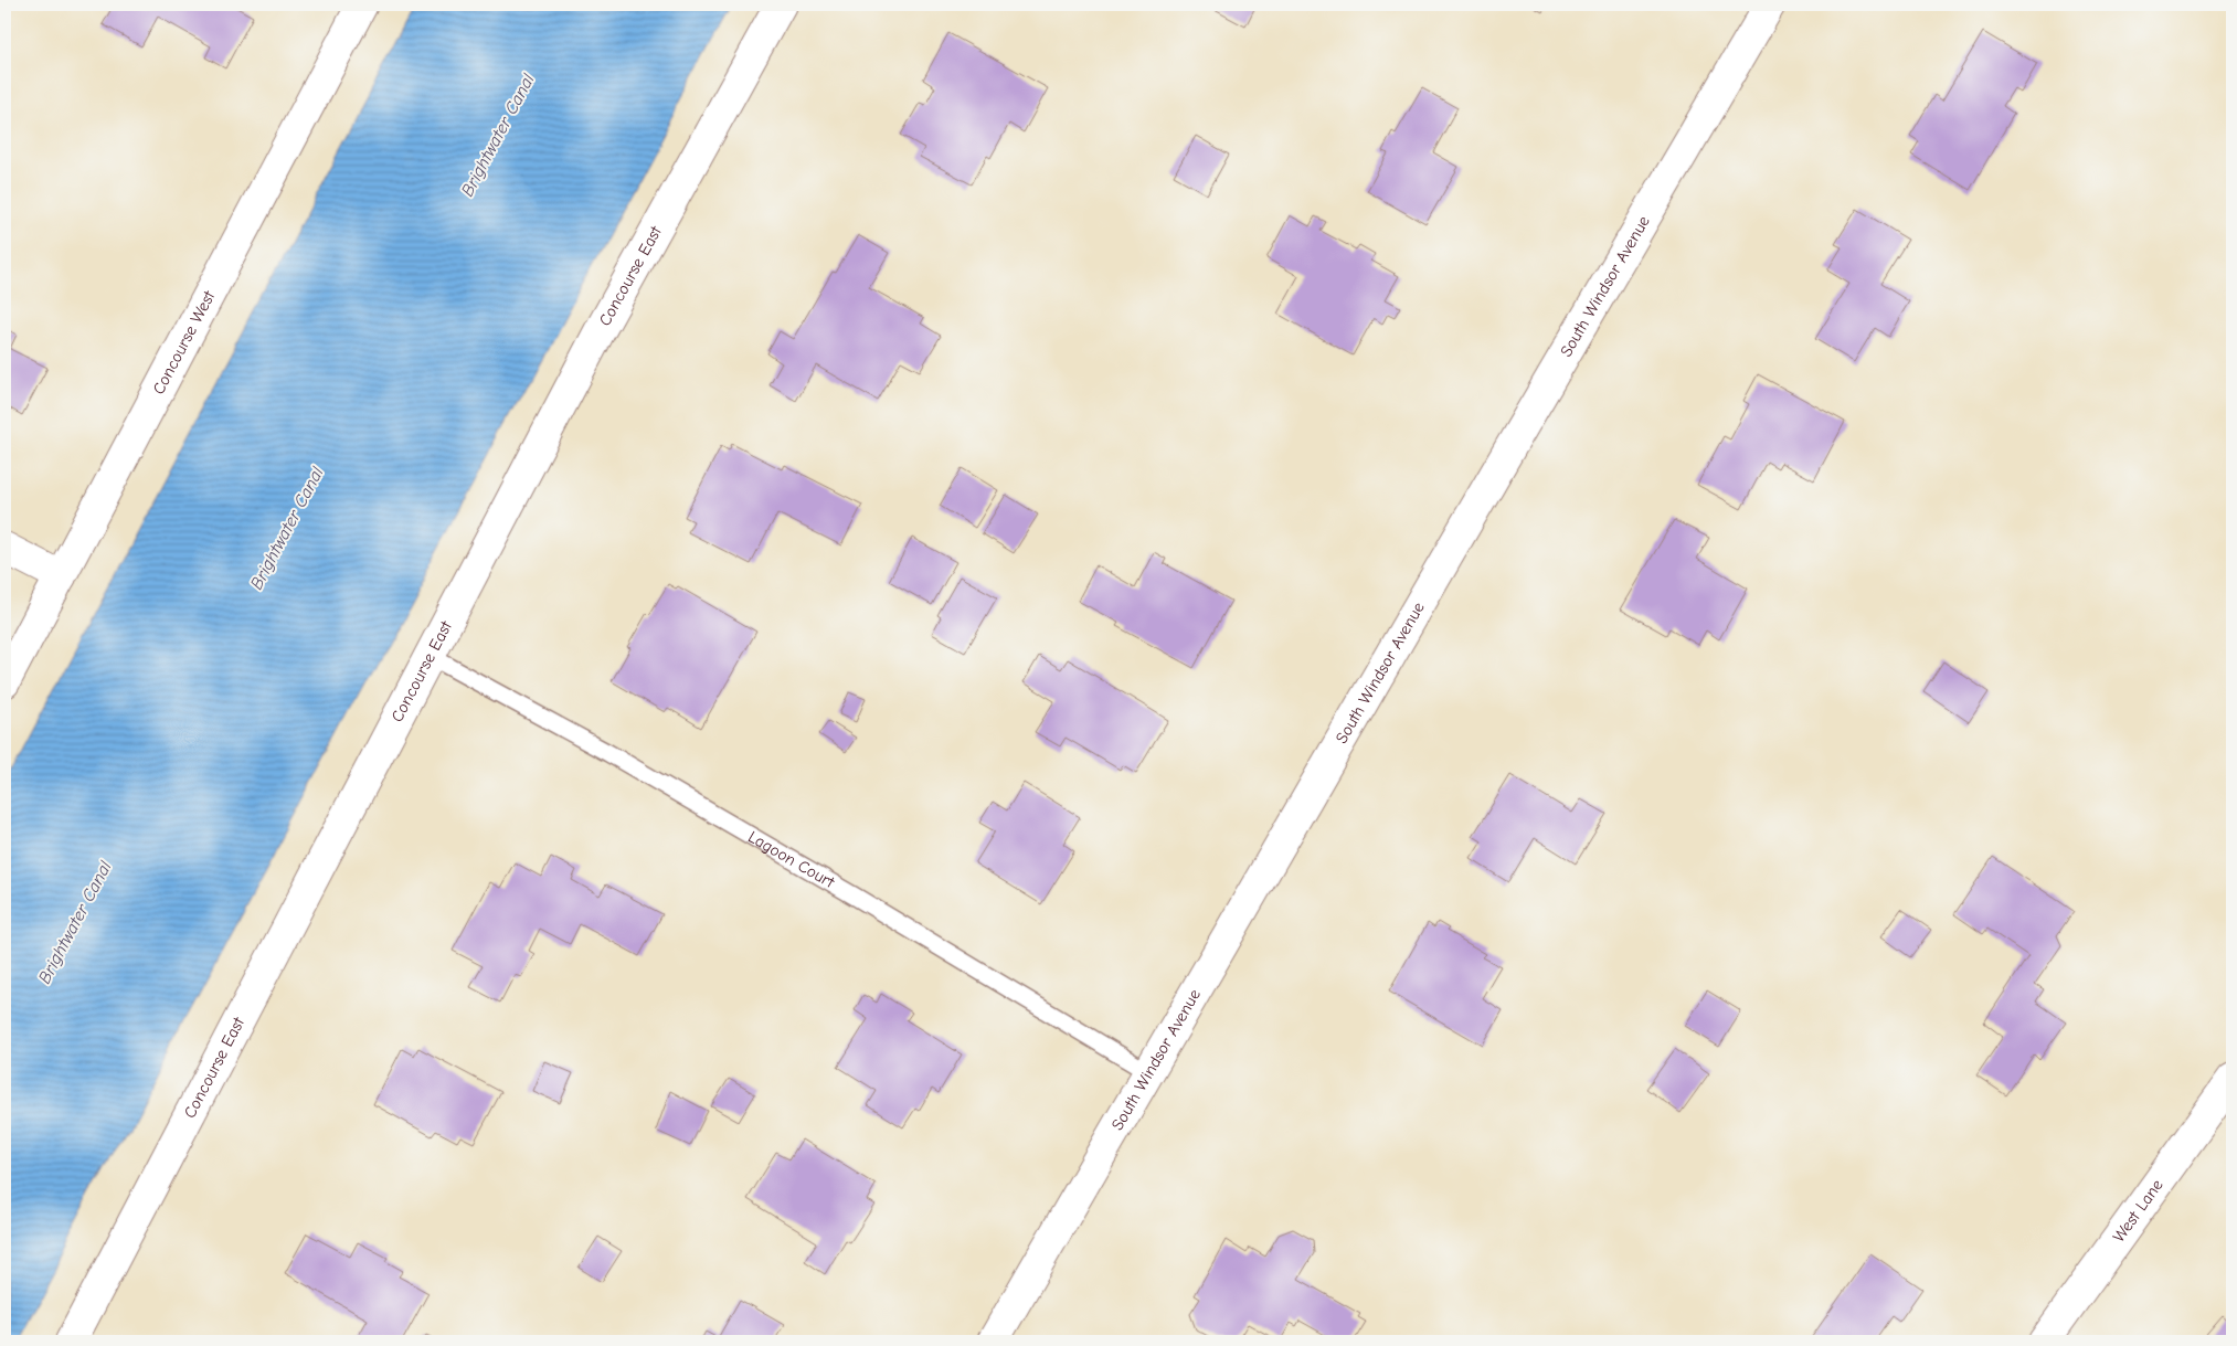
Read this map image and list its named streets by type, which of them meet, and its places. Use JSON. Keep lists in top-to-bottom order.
{
  "streets": {
    "street": [
      "Concourse East",
      "South Windsor Avenue",
      "Concourse West",
      "West Lane"
    ],
    "lane": ["Lagoon Court"]
  },
  "crossings": [
    ["Concourse East", "Lagoon Court"],
    ["South Windsor Avenue", "Lagoon Court"]
  ],
  "water": ["Brightwater Canal"]
}
